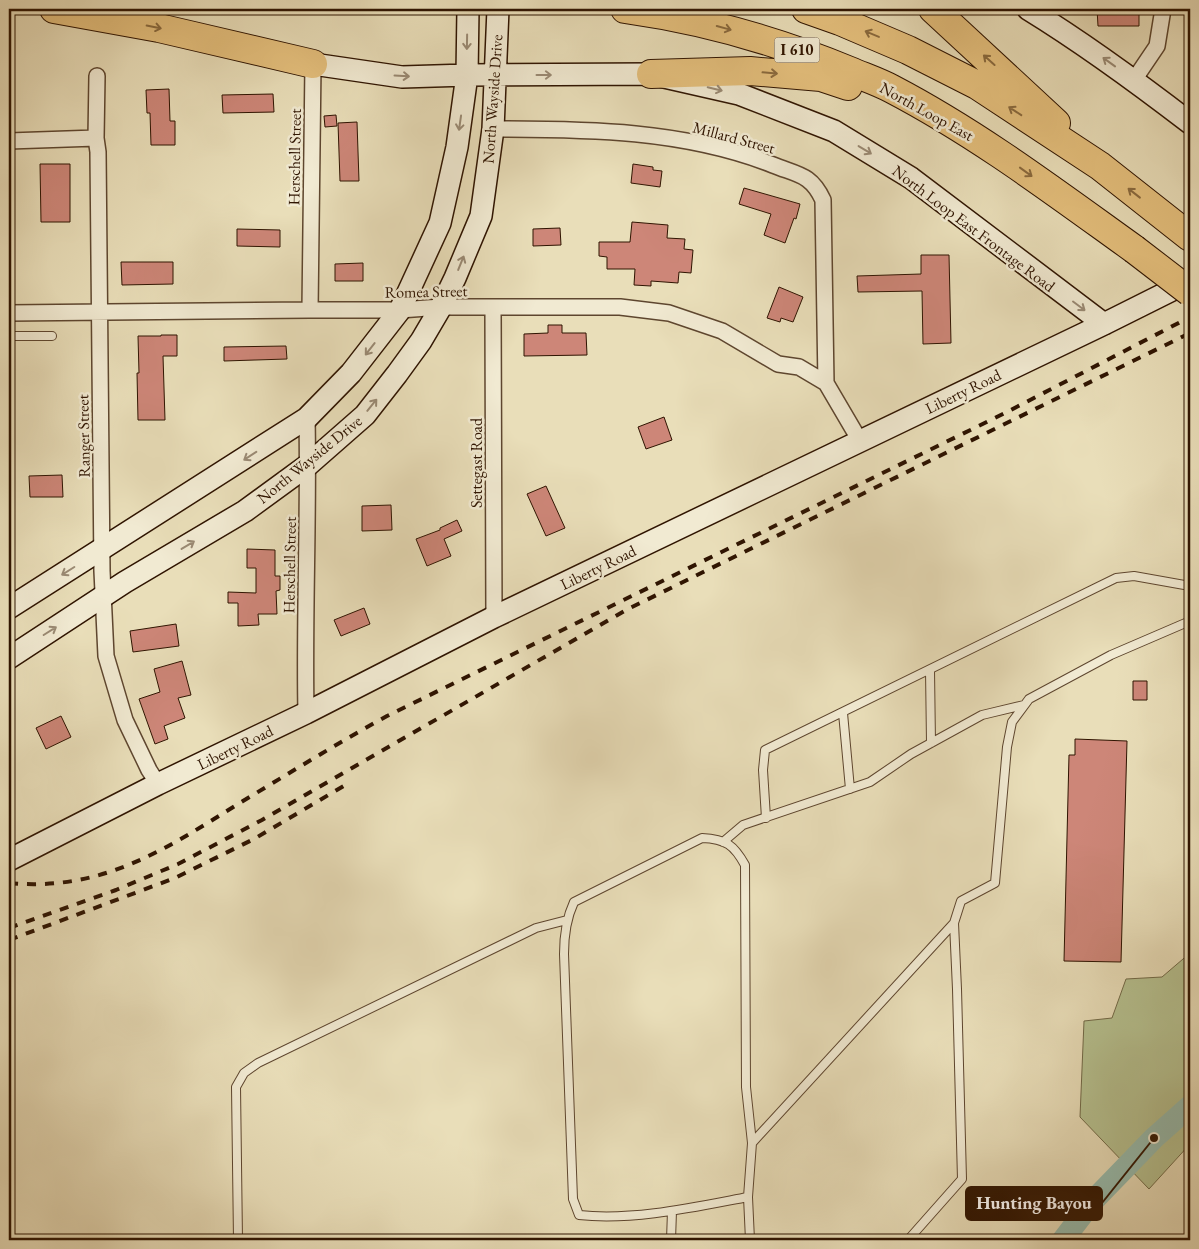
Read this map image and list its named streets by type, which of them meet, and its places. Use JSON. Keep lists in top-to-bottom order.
{
  "streets": {
    "highway": ["I 610", "North Loop East"],
    "main road": ["North Wayside Drive", "North Loop East Frontage Road", "Liberty Road"],
    "street": [
      "Millard Street",
      "Herschell Street",
      "Romea Street",
      "Ranger Street",
      "Settegast Road"
    ]
  },
  "crossings": [
    ["North Wayside Drive", "Millard Street"],
    ["North Wayside Drive", "Herschell Street"],
    ["North Wayside Drive", "North Loop East Frontage Road"],
    ["North Wayside Drive", "Romea Street"],
    ["North Wayside Drive", "Ranger Street"],
    ["Millard Street", "Romea Street"],
    ["Herschell Street", "North Loop East Frontage Road"],
    ["Herschell Street", "Romea Street"],
    ["Herschell Street", "Liberty Road"],
    ["North Loop East Frontage Road", "Liberty Road"],
    ["Romea Street", "Ranger Street"],
    ["Romea Street", "Settegast Road"],
    ["Liberty Road", "Ranger Street"],
    ["Liberty Road", "Settegast Road"]
  ],
  "one_way": ["North Loop East Frontage Road"],
  "places": ["Hunting Bayou"]
}
